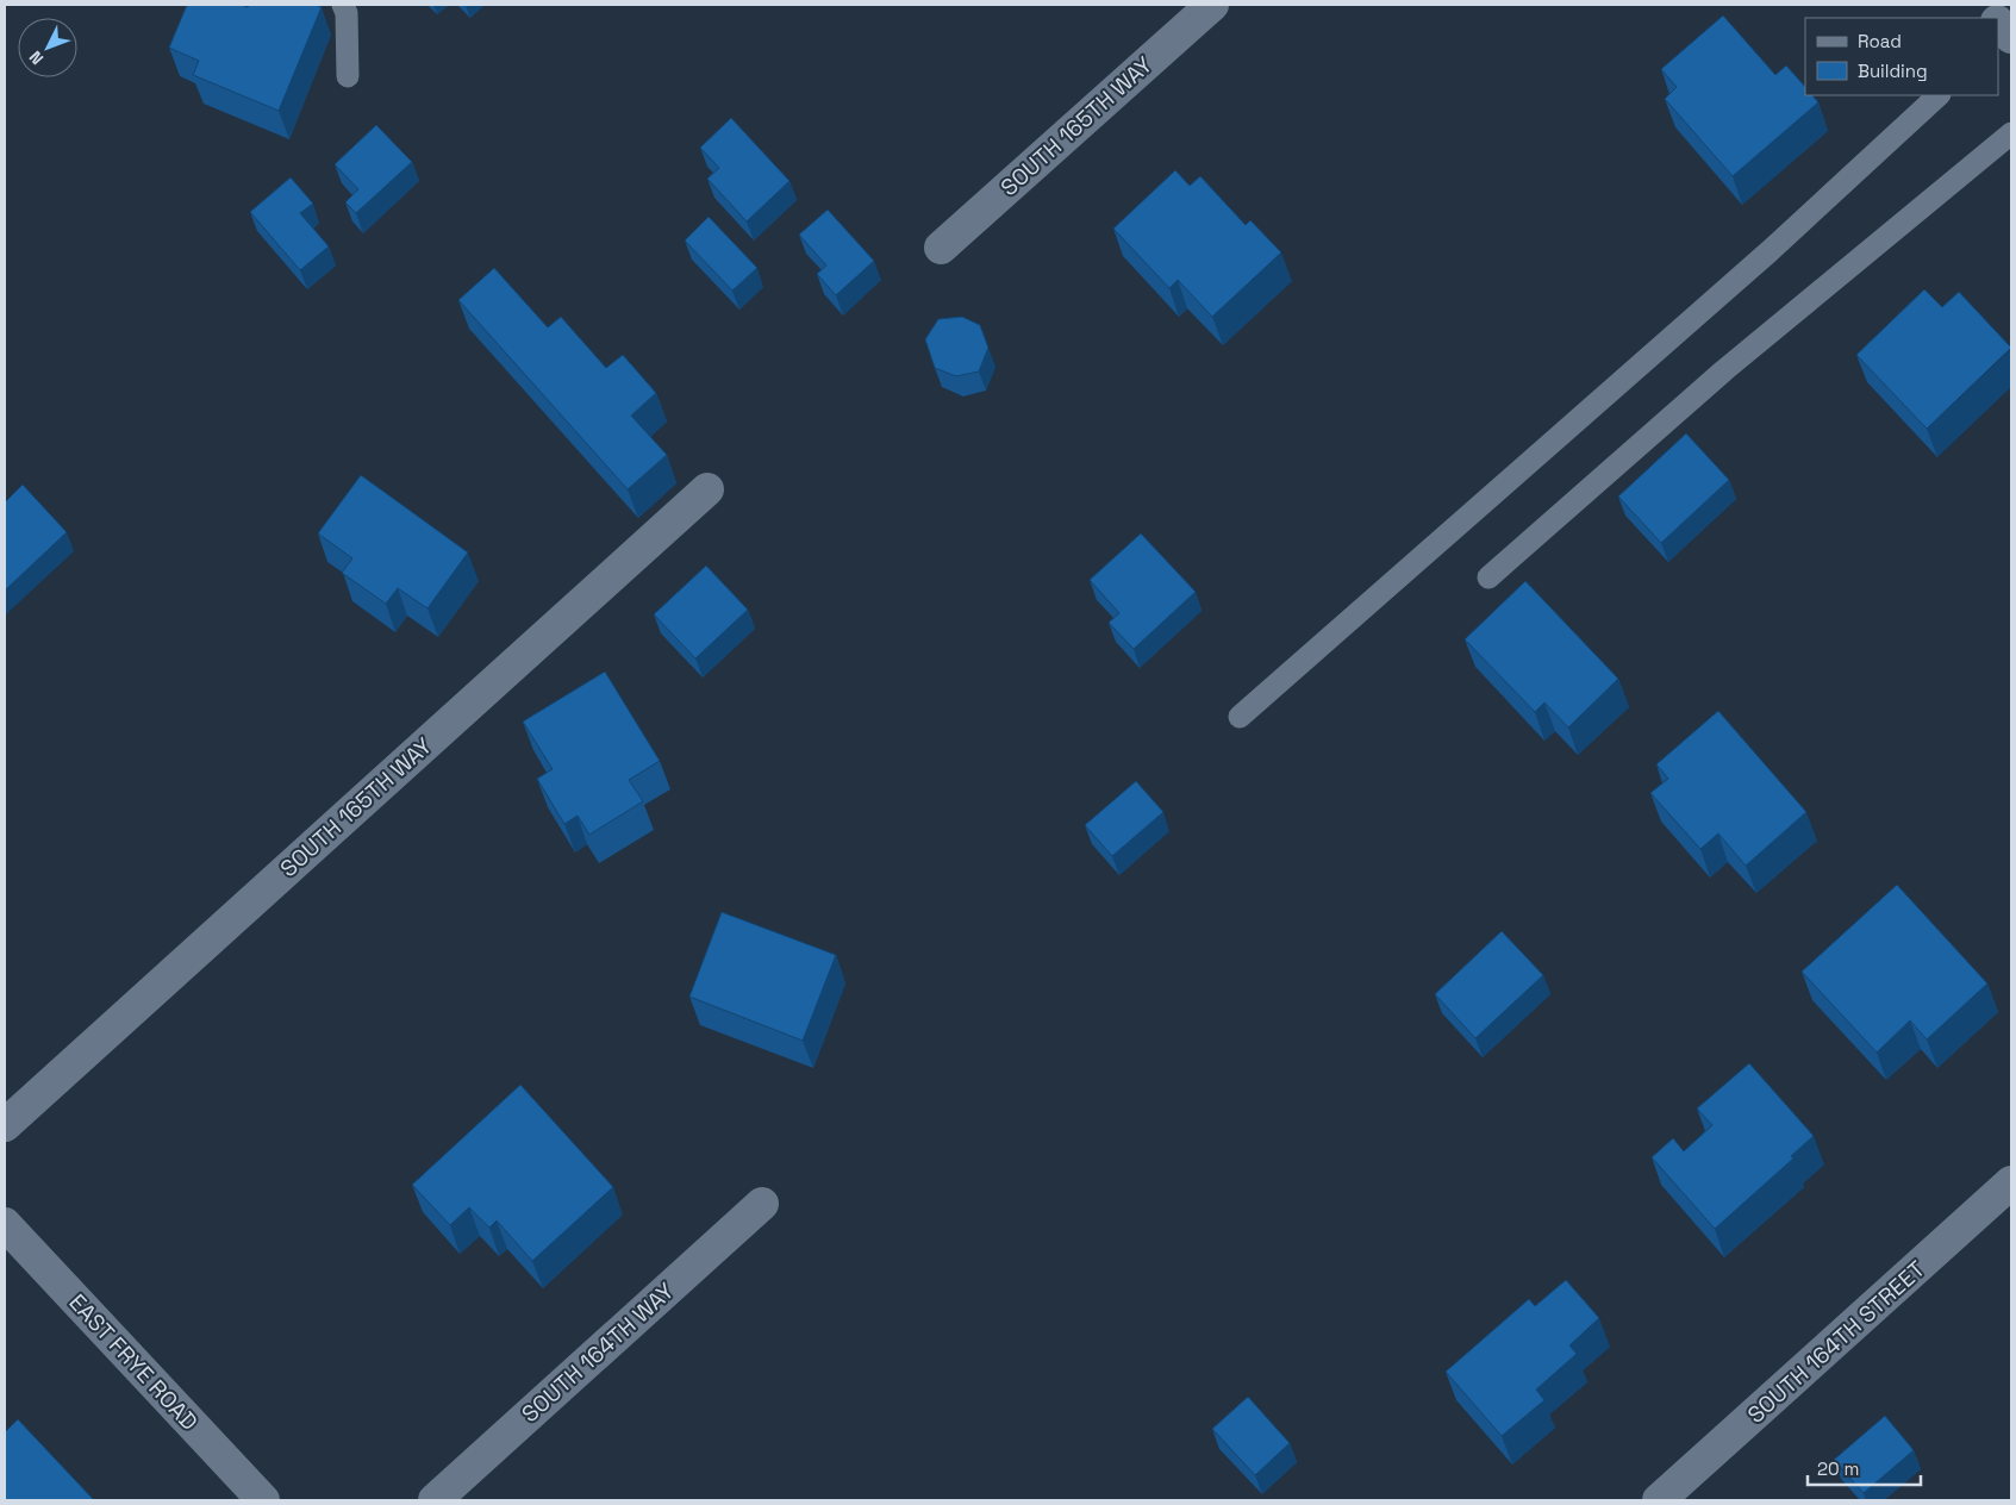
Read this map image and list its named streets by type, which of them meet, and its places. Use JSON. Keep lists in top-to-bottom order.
{
  "streets": {
    "street": [
      "SOUTH 165TH WAY",
      "SOUTH 164TH STREET",
      "SOUTH 164TH WAY",
      "EAST FRYE ROAD"
    ]
  },
  "legend": ["Road", "Building"],
  "scale_bar": "20 m",
  "north": "bottom left"
}
